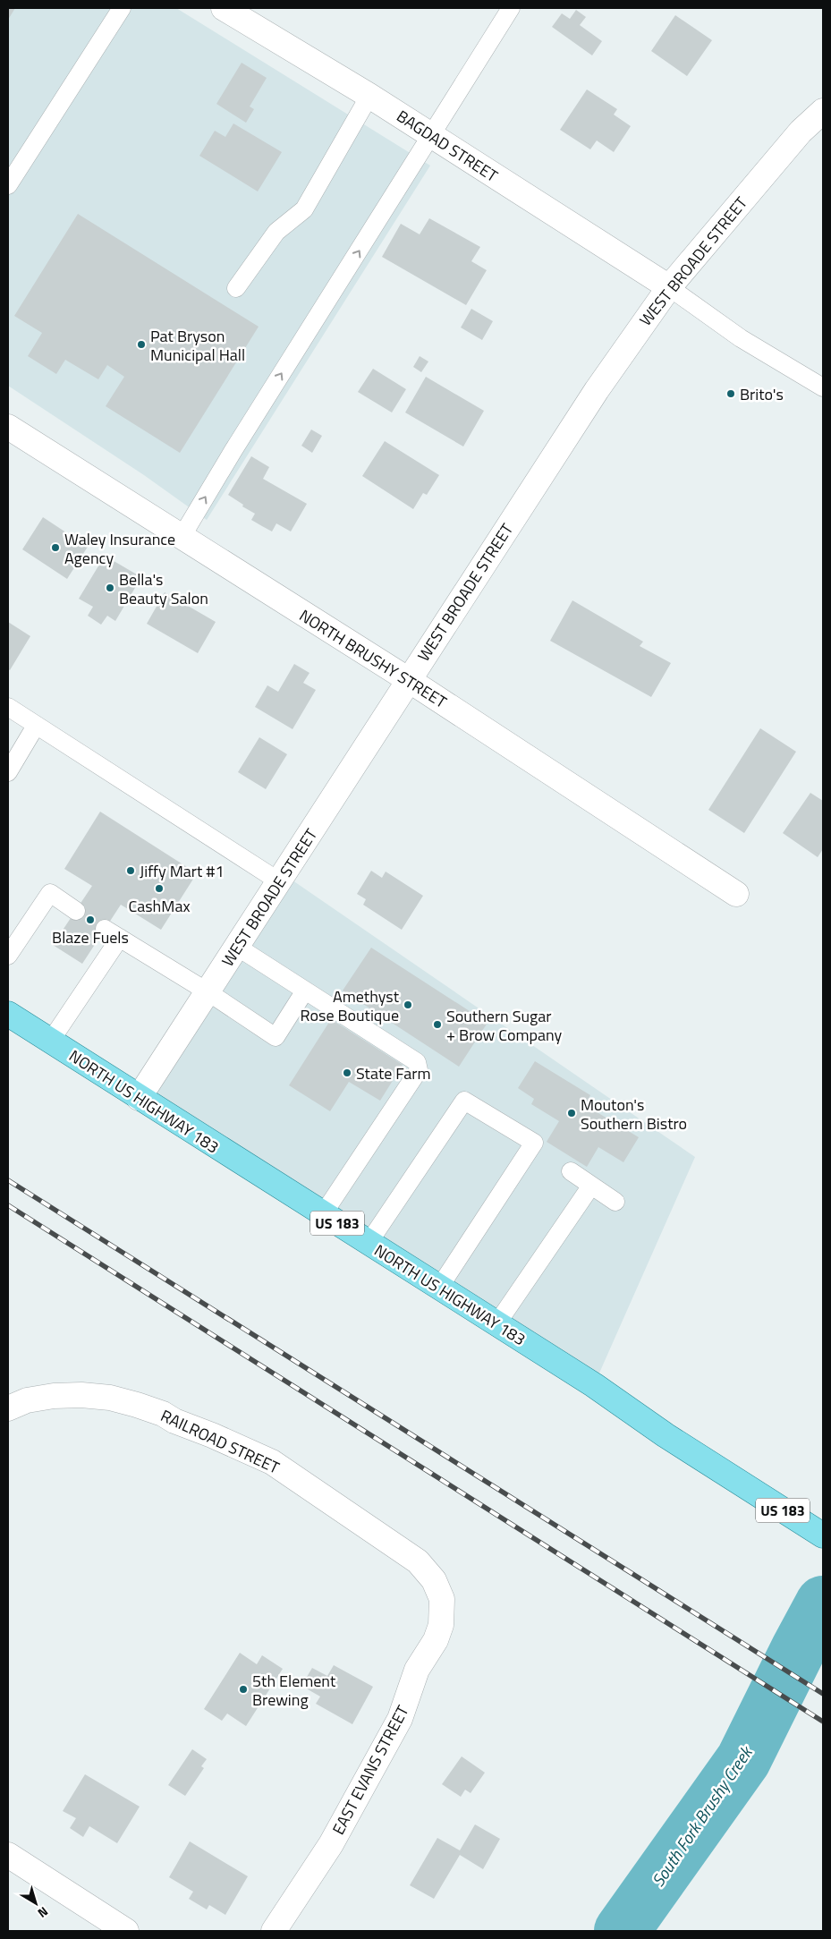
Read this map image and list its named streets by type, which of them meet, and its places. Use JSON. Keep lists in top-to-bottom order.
{
  "streets": {
    "main road": ["NORTH US HIGHWAY 183", "US 183"],
    "street": [
      "BAGDAD STREET",
      "WEST BROADE STREET",
      "NORTH BRUSHY STREET",
      "RAILROAD STREET",
      "EAST EVANS STREET"
    ]
  },
  "crossings": [
    ["BAGDAD STREET", "WEST BROADE STREET"],
    ["WEST BROADE STREET", "NORTH BRUSHY STREET"],
    ["WEST BROADE STREET", "NORTH US HIGHWAY 183"],
    ["RAILROAD STREET", "EAST EVANS STREET"]
  ],
  "water": ["South Fork Brushy Creek"],
  "places": [
    "Pat Bryson Municipal Hall",
    "Brito's",
    "Waley Insurance Agency",
    "Bella's Beauty Salon",
    "Jiffy Mart #1",
    "CashMax",
    "Blaze Fuels",
    "Amethyst Rose Boutique",
    "Southern Sugar + Brow Company",
    "State Farm",
    "Mouton's Southern Bistro",
    "5th Element Brewing"
  ],
  "north": "bottom right"
}
